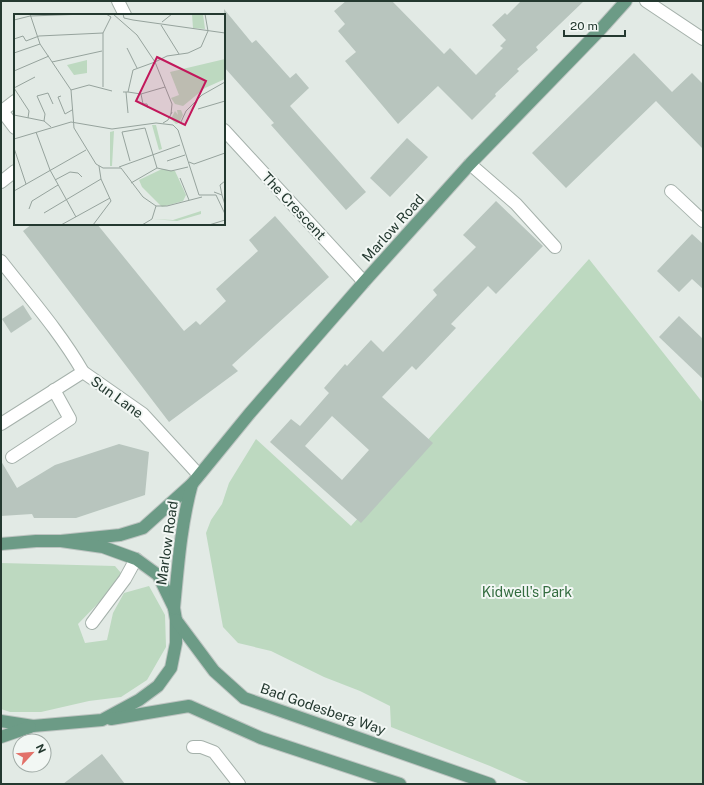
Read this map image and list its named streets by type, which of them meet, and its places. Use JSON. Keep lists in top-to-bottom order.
{
  "streets": {
    "main road": ["Marlow Road", "Bad Godesberg Way"],
    "street": ["The Crescent", "Sun Lane"]
  },
  "crossings": [
    ["The Crescent", "Marlow Road"],
    ["Marlow Road", "Sun Lane"]
  ],
  "parks": ["Kidwell's Park"],
  "scale_bar": "20 m",
  "north": "top right"
}
